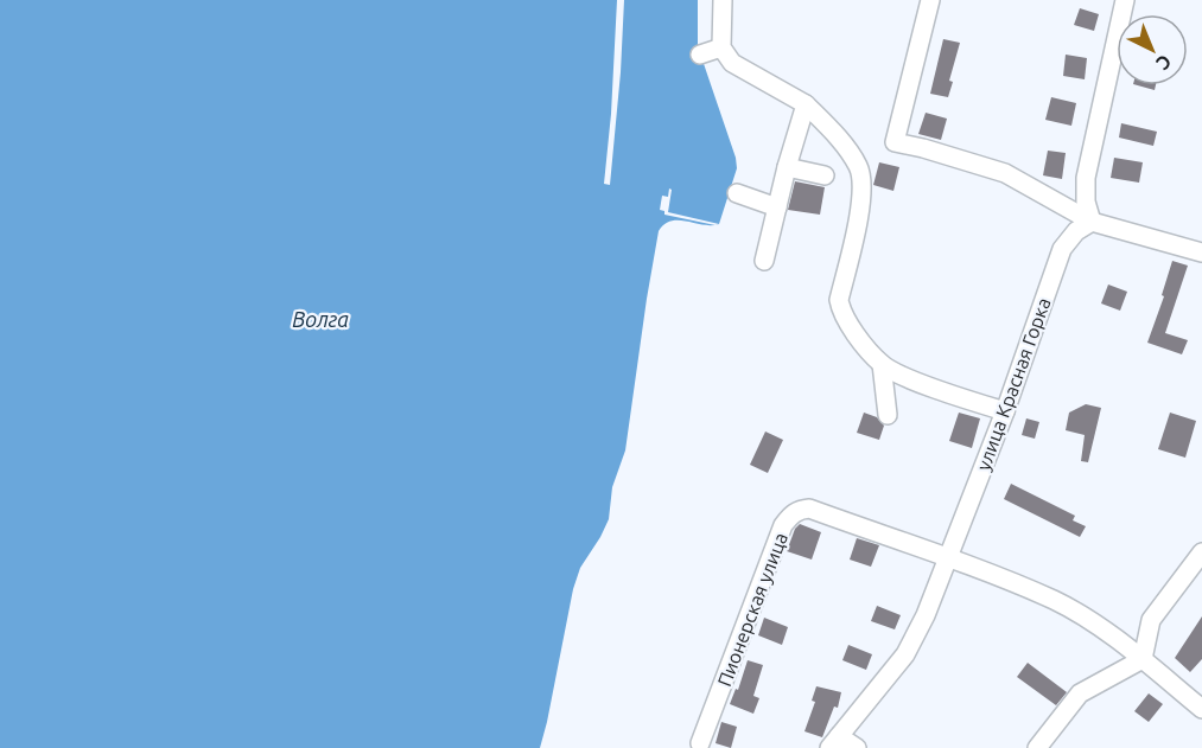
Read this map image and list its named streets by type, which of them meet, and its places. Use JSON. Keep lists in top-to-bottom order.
{
  "streets": {
    "street": ["улица Красная Горка", "Пионерская улица"]
  },
  "crossings": [
    ["улица Красная Горка", "Пионерская улица"]
  ],
  "water": ["Волга"],
  "north": "bottom right"
}
